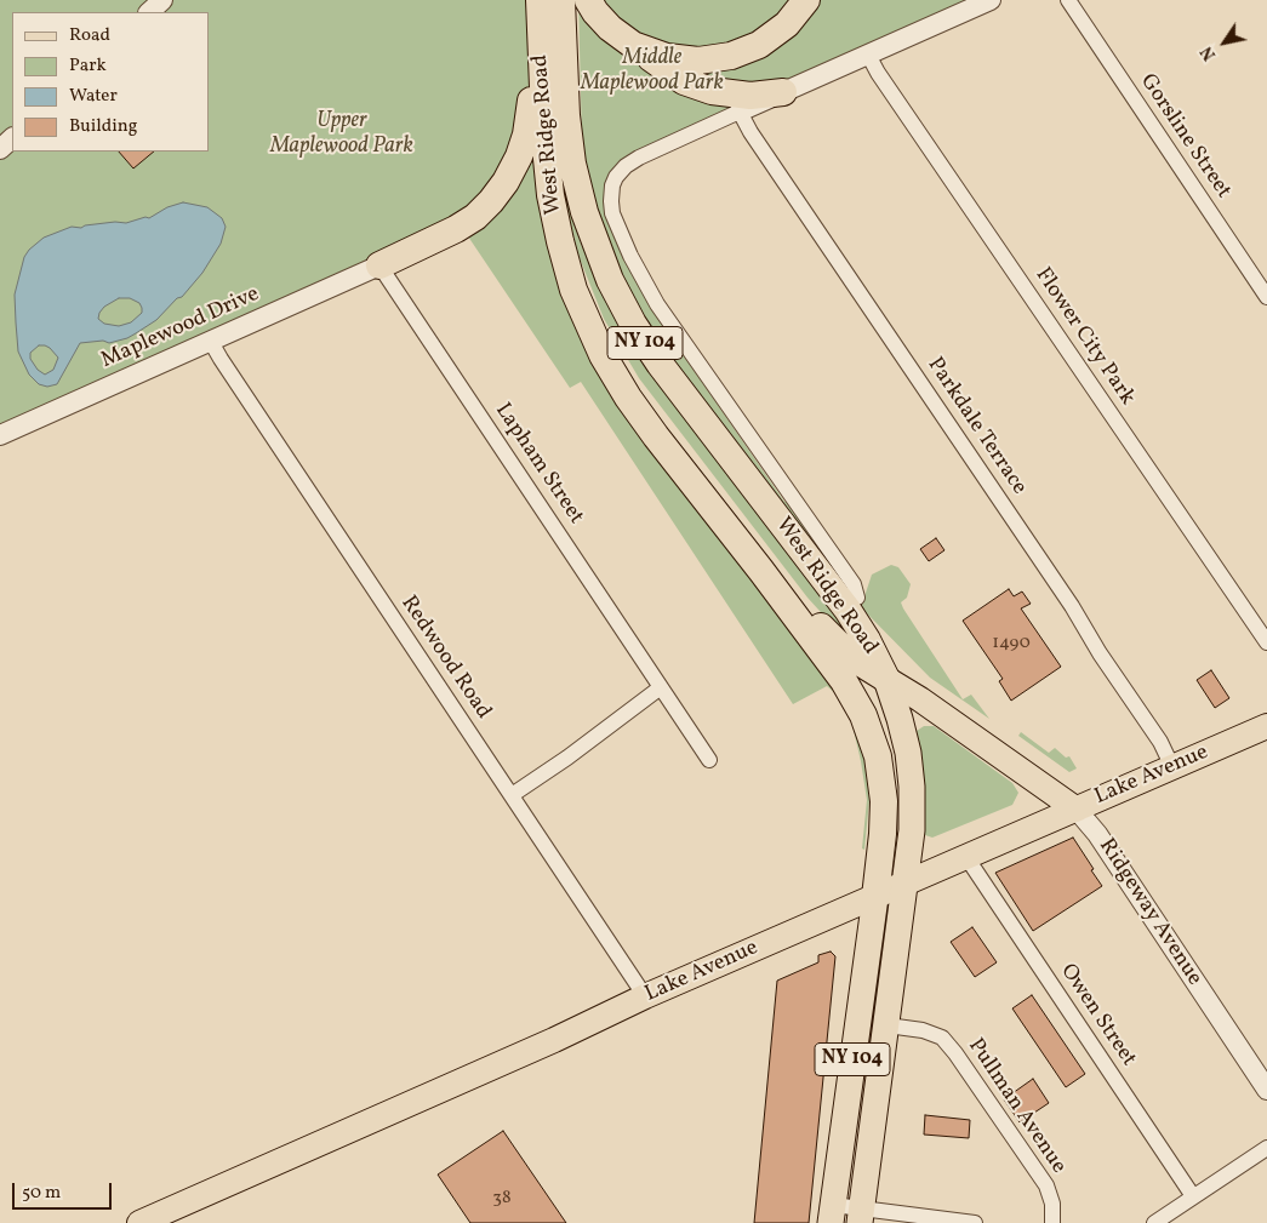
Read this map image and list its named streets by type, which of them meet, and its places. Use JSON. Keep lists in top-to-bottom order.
{
  "streets": {
    "highway": ["West Ridge Road", "NY 104"],
    "main road": ["Lake Avenue", "Ridgeway Avenue"],
    "street": [
      "Gorsline Street",
      "Maplewood Drive",
      "Flower City Park",
      "Parkdale Terrace",
      "Lapham Street",
      "Redwood Road",
      "Owen Street",
      "Pullman Avenue"
    ]
  },
  "crossings": [
    ["West Ridge Road", "Parkdale Terrace"],
    ["West Ridge Road", "Lake Avenue"],
    ["West Ridge Road", "Ridgeway Avenue"],
    ["West Ridge Road", "Pullman Avenue"],
    ["Maplewood Drive", "Lapham Street"],
    ["Maplewood Drive", "Redwood Road"],
    ["Parkdale Terrace", "Lake Avenue"],
    ["Redwood Road", "Lake Avenue"],
    ["Lake Avenue", "Ridgeway Avenue"],
    ["Lake Avenue", "Owen Street"]
  ],
  "parks": ["Middle Maplewood Park", "Upper Maplewood Park"],
  "house_numbers": ["1490", "38"],
  "legend": [
    "Road",
    "Park",
    "Water",
    "Building"
  ],
  "scale_bar": "50 m",
  "north": "bottom left"
}
